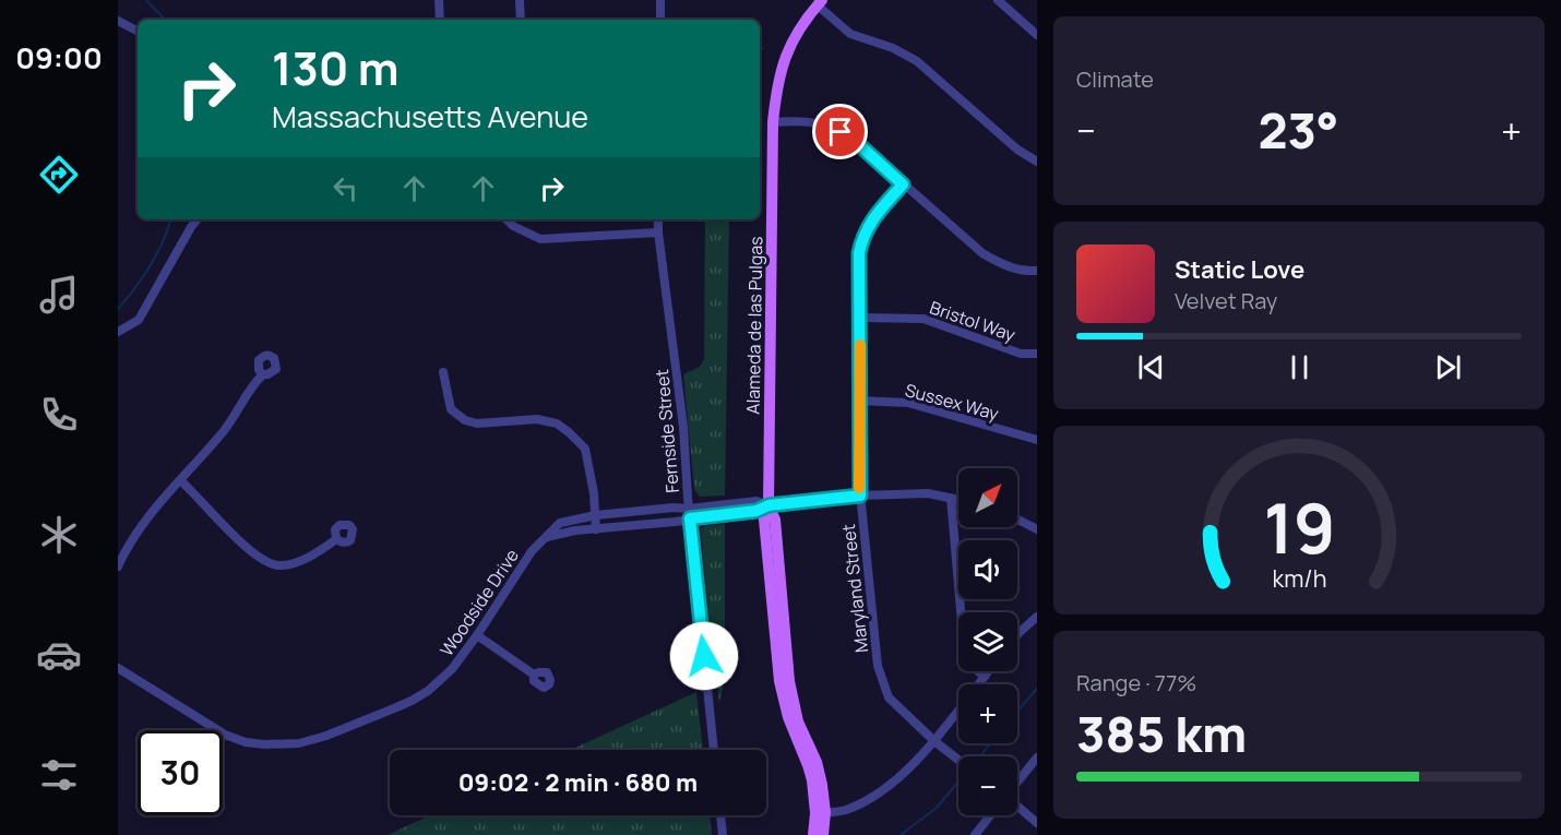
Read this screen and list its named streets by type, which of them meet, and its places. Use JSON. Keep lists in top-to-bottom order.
{
  "streets": {
    "main road": ["Alameda de las Pulgas"],
    "street": [
      "Bristol Way",
      "Sussex Way",
      "Fernside Street",
      "Maryland Street",
      "Woodside Drive"
    ]
  },
  "crossings": [
    ["Bristol Way", "Maryland Street"],
    ["Alameda de las Pulgas", "Woodside Drive"],
    ["Sussex Way", "Maryland Street"],
    ["Fernside Street", "Woodside Drive"]
  ],
  "north": "top right",
  "page": {
    "tabs": "09:00",
    "tile": [
      "Climate",
      ["Range · 77%", "385 km"]
    ],
    "turn": ["130 m", "Massachusetts Avenue"],
    "heat": ["−", "23°", "+"],
    "song": ["Static Love", "Velvet Ray"],
    "map_buttons": ["+", "−"],
    "limit": "30",
    "trip": "09:02 · 2 min · 680 m",
    "gauge": ["19", "km/h"]
  }
}
